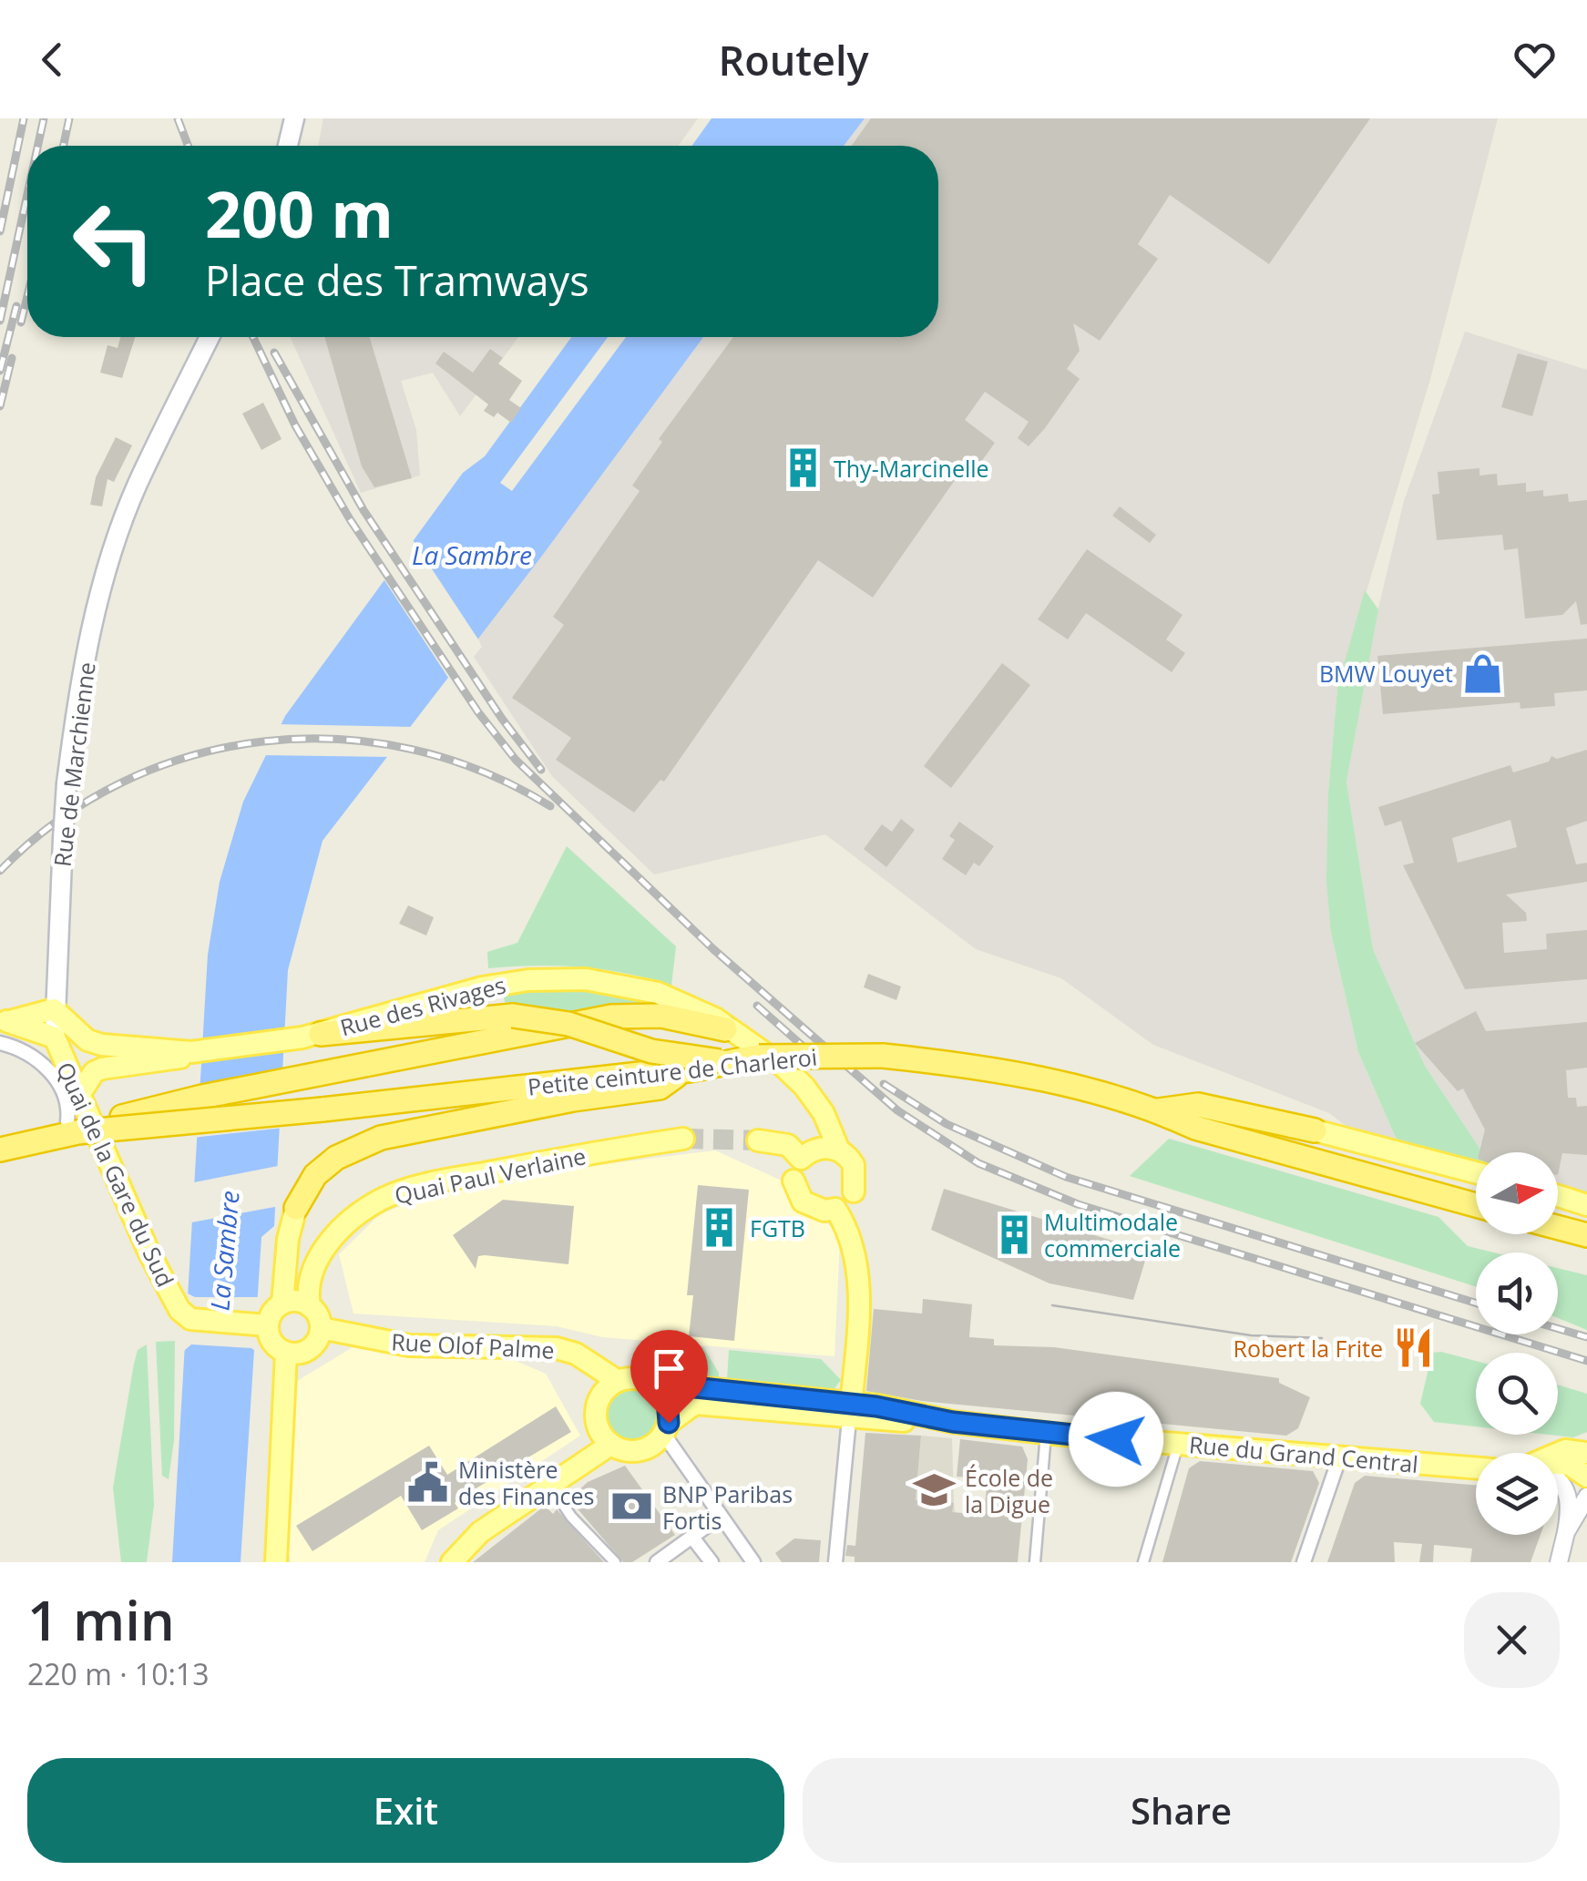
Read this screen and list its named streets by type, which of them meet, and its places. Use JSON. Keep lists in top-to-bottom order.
{
  "streets": {
    "highway": ["Petite ceinture de Charleroi"],
    "main road": [
      "Rue de Marchienne",
      "Rue des Rivages",
      "Quai de la Gare du Sud",
      "Quai Paul Verlaine",
      "Rue Olof Palme",
      "Rue du Grand Central"
    ]
  },
  "crossings": [
    ["Rue de Marchienne", "Quai de la Gare du Sud"],
    ["Quai de la Gare du Sud", "Quai Paul Verlaine"],
    ["Quai de la Gare du Sud", "Rue Olof Palme"],
    ["Quai Paul Verlaine", "Rue Olof Palme"],
    ["Rue Olof Palme", "Rue du Grand Central"]
  ],
  "water": ["La Sambre"],
  "places": {
    "building": ["Thy-Marcinelle", "FGTB", "Multimodale commerciale"],
    "shop": ["BMW Louyet"],
    "restaurant": ["Robert la Frite"],
    "public building": ["Ministère des Finances"],
    "school or university": ["École de la Digue"],
    "bank": ["BNP Paribas Fortis"]
  },
  "north": "right",
  "page": {
    "header": "Routely",
    "turn": ["200 m", "Place des Tramways"],
    "heading": ["1 min", "220 m · 10:13"],
    "buttons": ["Exit", "Share"]
  }
}
